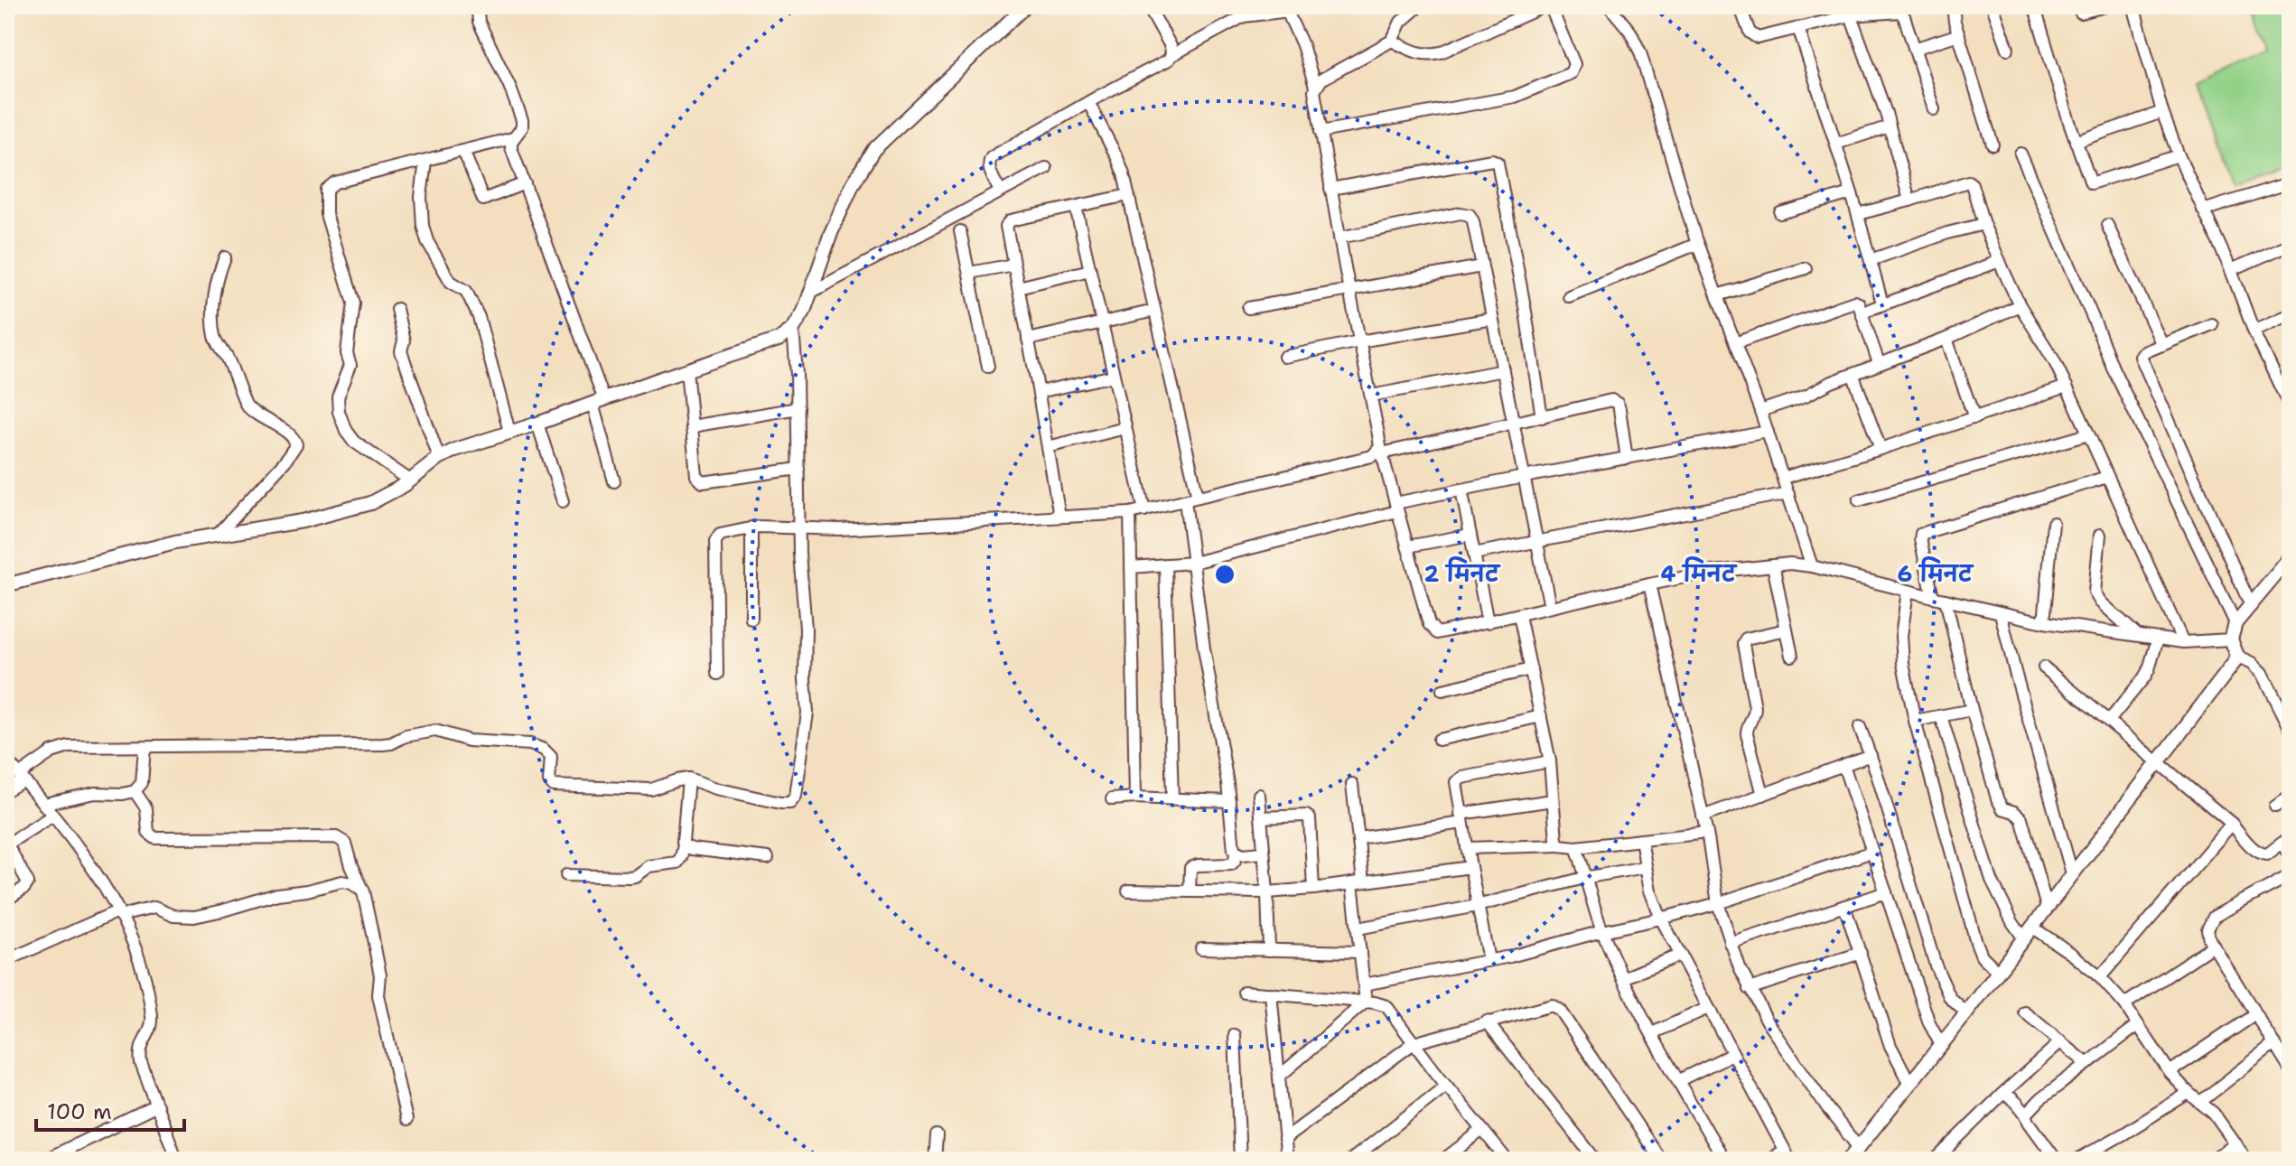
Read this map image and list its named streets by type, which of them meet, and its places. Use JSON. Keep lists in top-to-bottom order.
{
  "scale_bar": "100 m",
  "rings": ["2 मिनट", "4 मिनट", "6 मिनट"]
}
